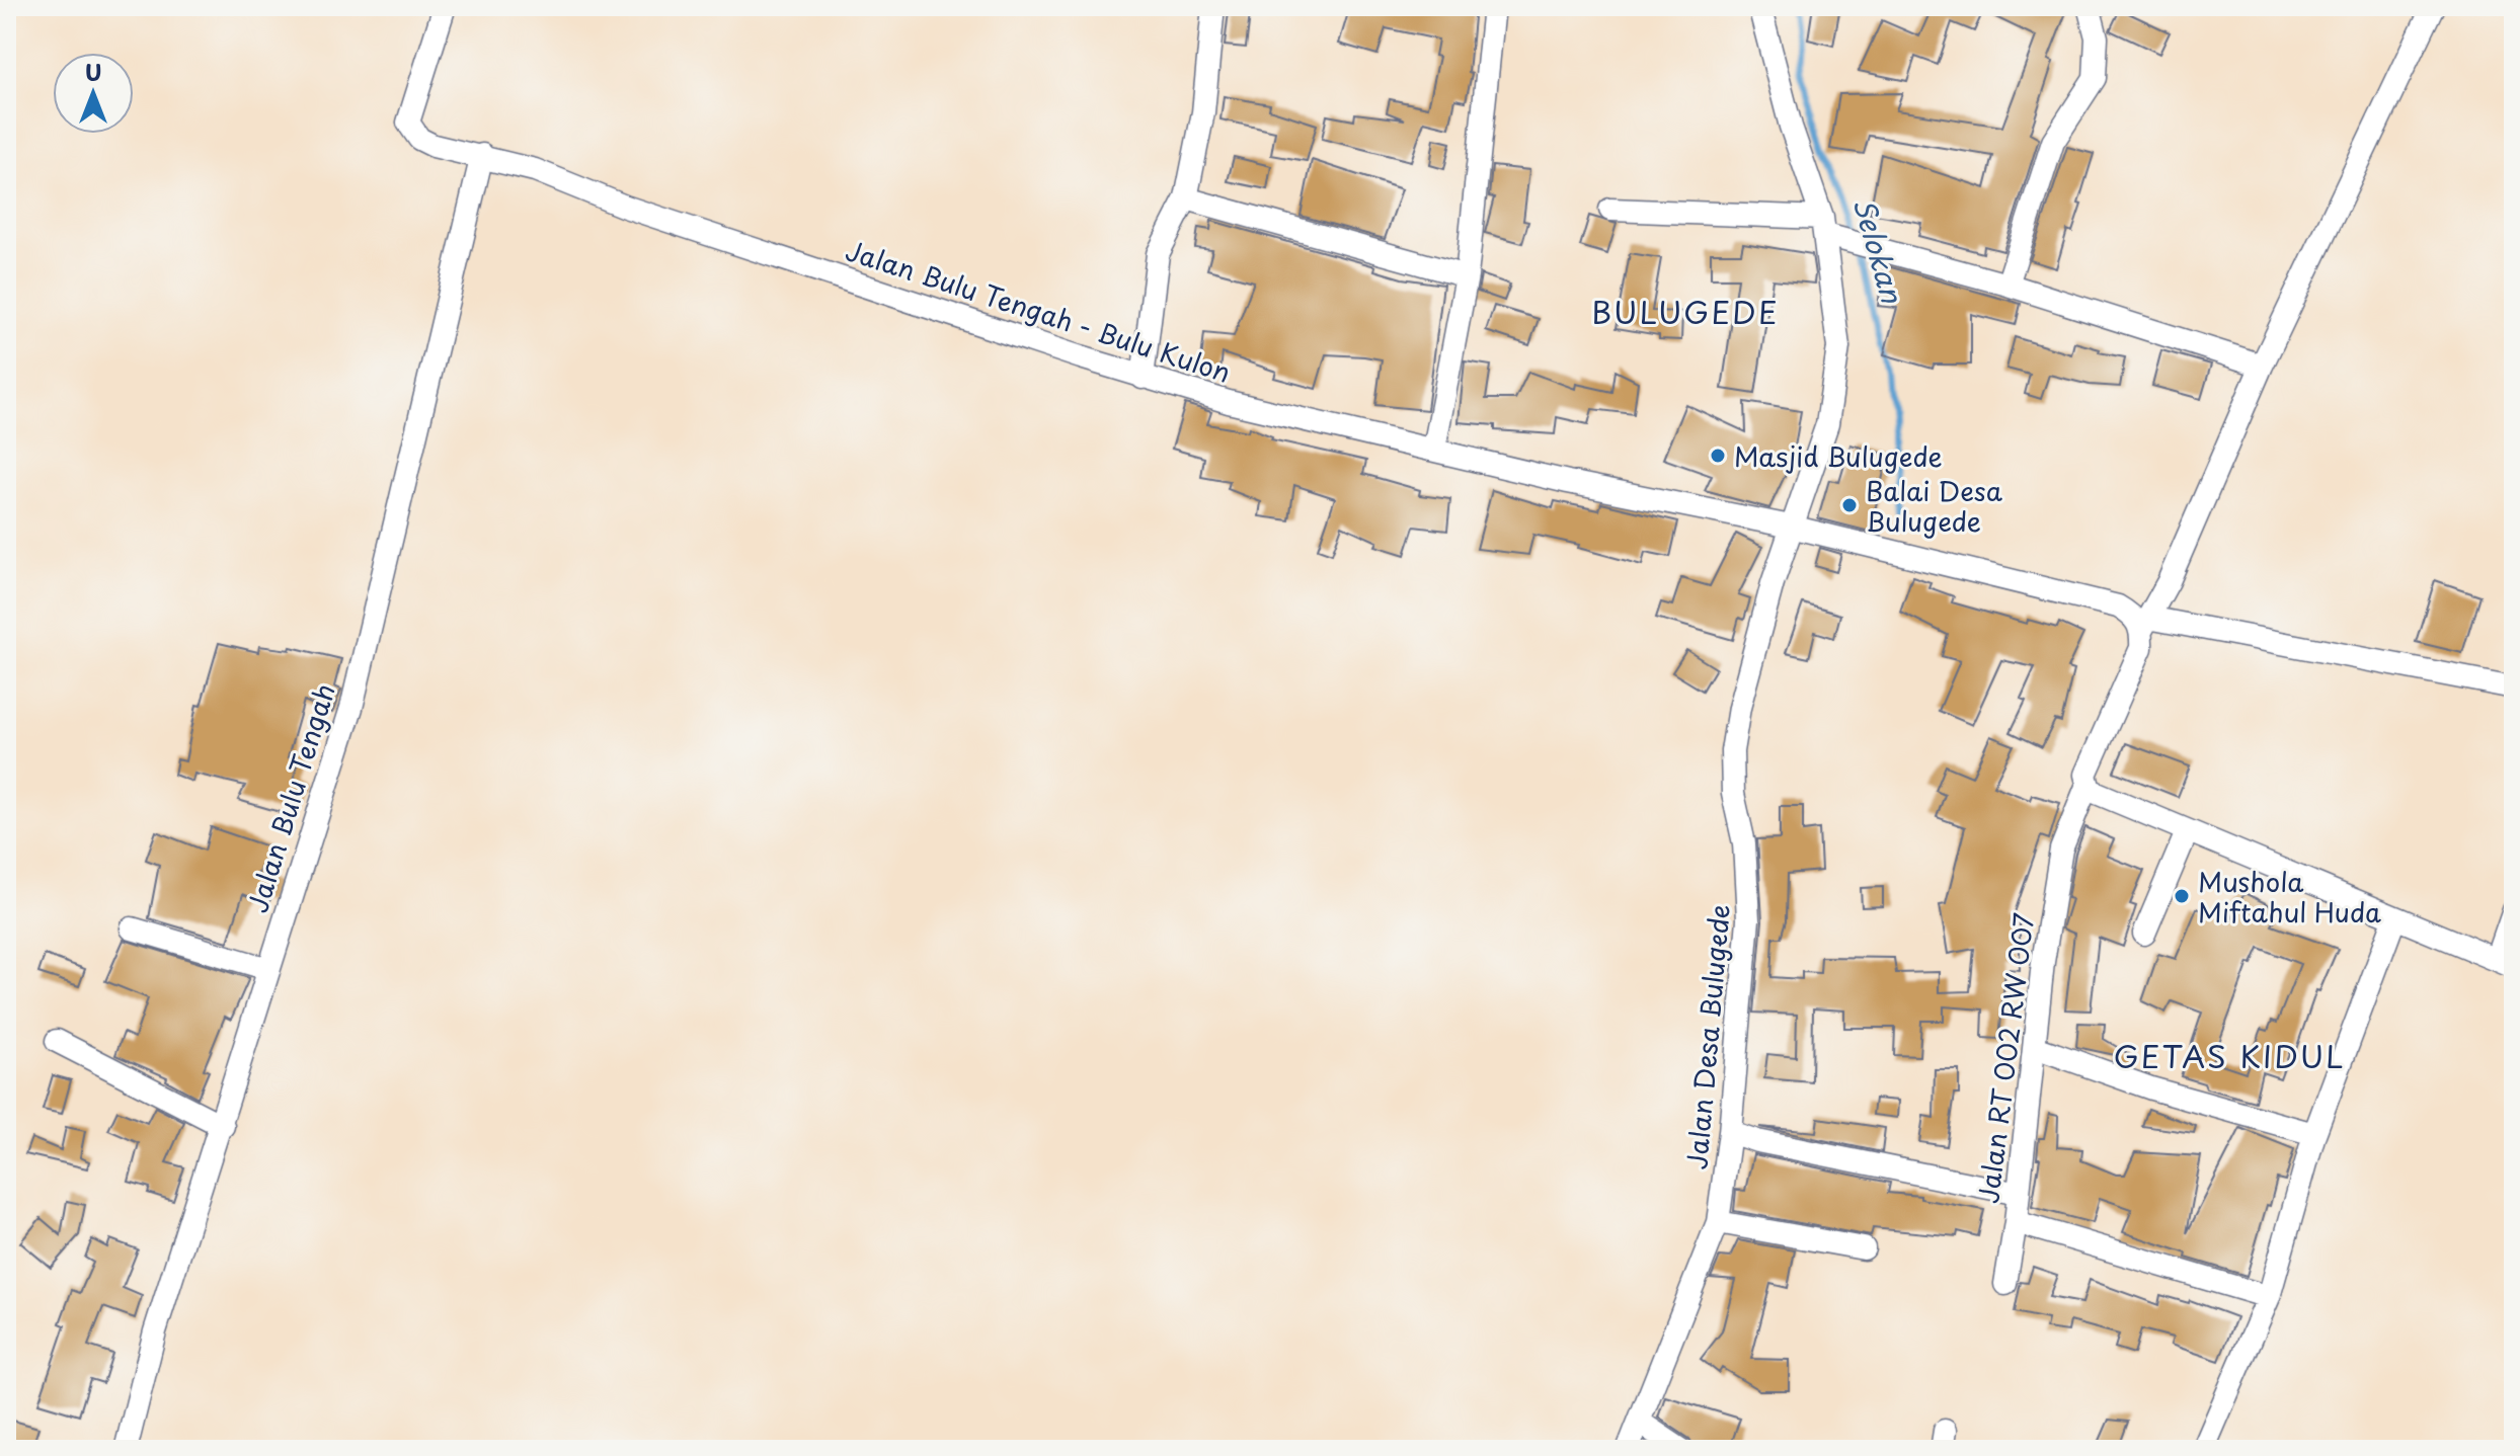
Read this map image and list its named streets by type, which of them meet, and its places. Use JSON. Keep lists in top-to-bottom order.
{
  "streets": {
    "street": [
      "Jalan Bulu Tengah - Bulu Kulon",
      "Jalan Bulu Tengah",
      "Jalan Desa Bulugede",
      "Jalan RT 002 RW 007"
    ]
  },
  "crossings": [
    ["Jalan Bulu Tengah - Bulu Kulon", "Jalan Bulu Tengah"],
    ["Jalan Bulu Tengah - Bulu Kulon", "Jalan Desa Bulugede"],
    ["Jalan Bulu Tengah - Bulu Kulon", "Jalan RT 002 RW 007"]
  ],
  "districts": ["BULUGEDE", "GETAS KIDUL"],
  "water": ["Selokan"],
  "places": ["Masjid Bulugede", "Balai Desa Bulugede", "Mushola Miftahul Huda"],
  "north": "top"
}
